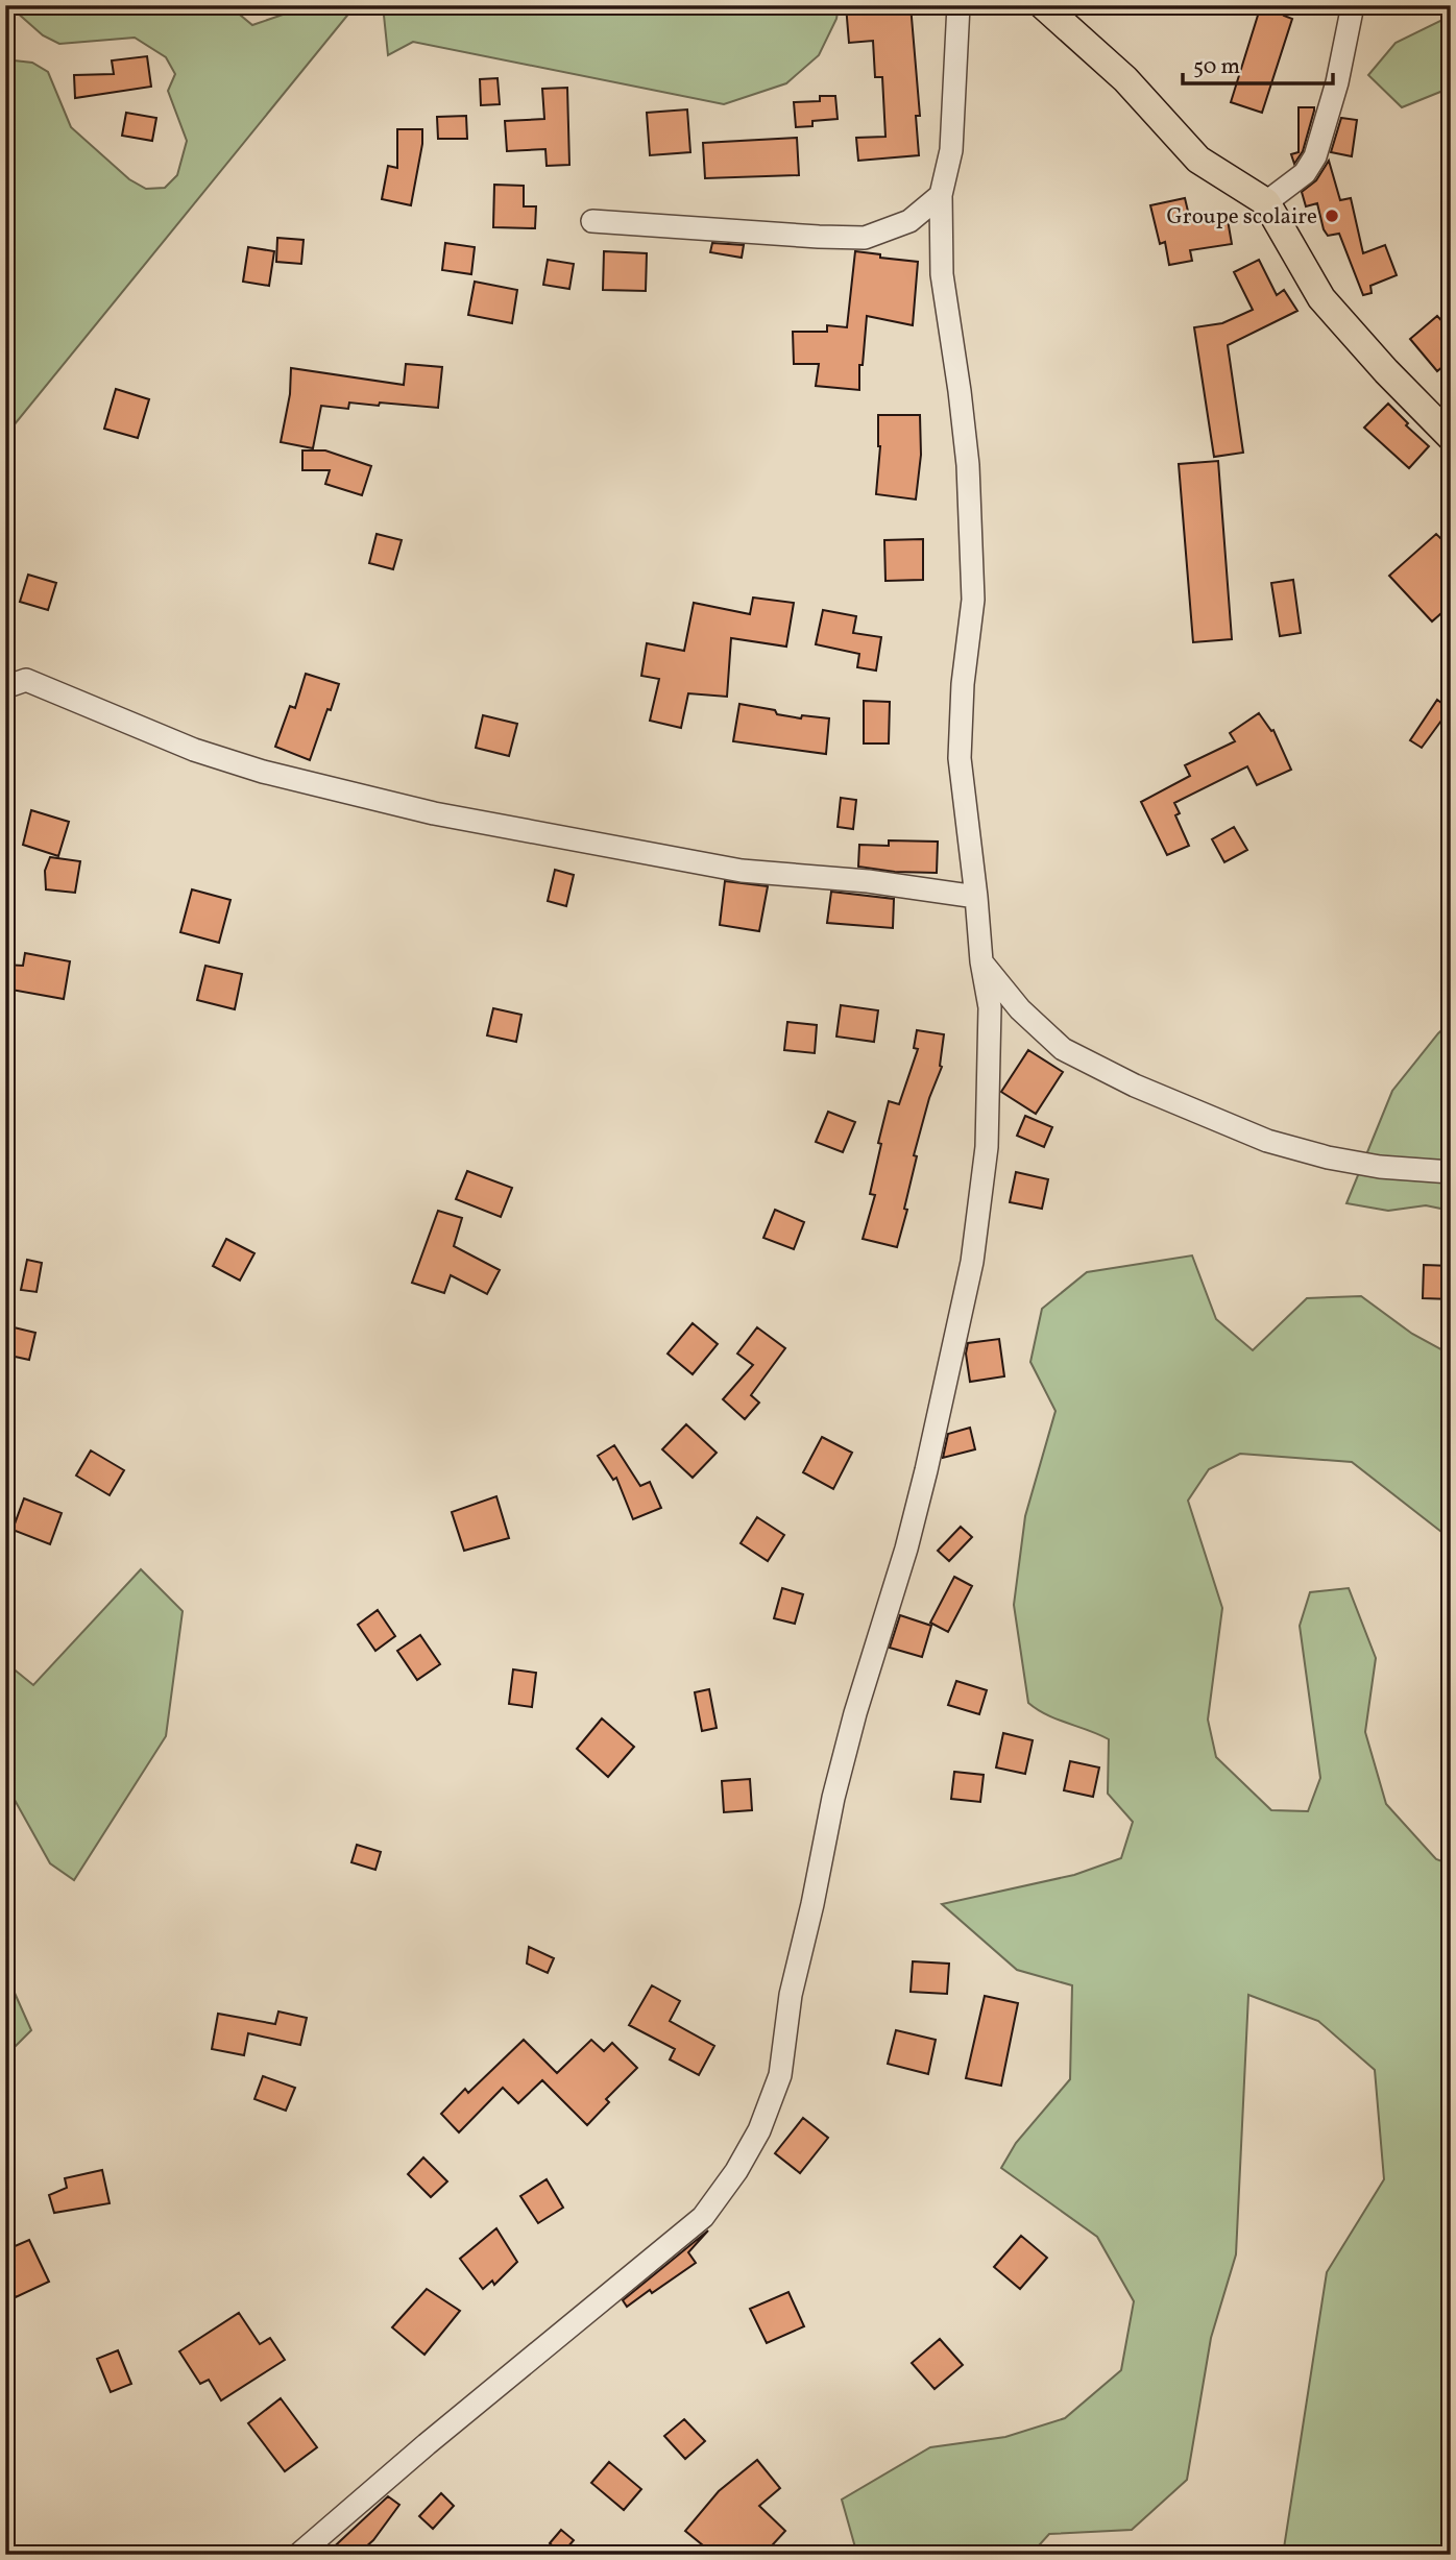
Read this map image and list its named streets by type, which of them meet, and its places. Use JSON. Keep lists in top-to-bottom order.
{
  "places": ["Groupe scolaire"],
  "scale_bar": "50 m"
}
